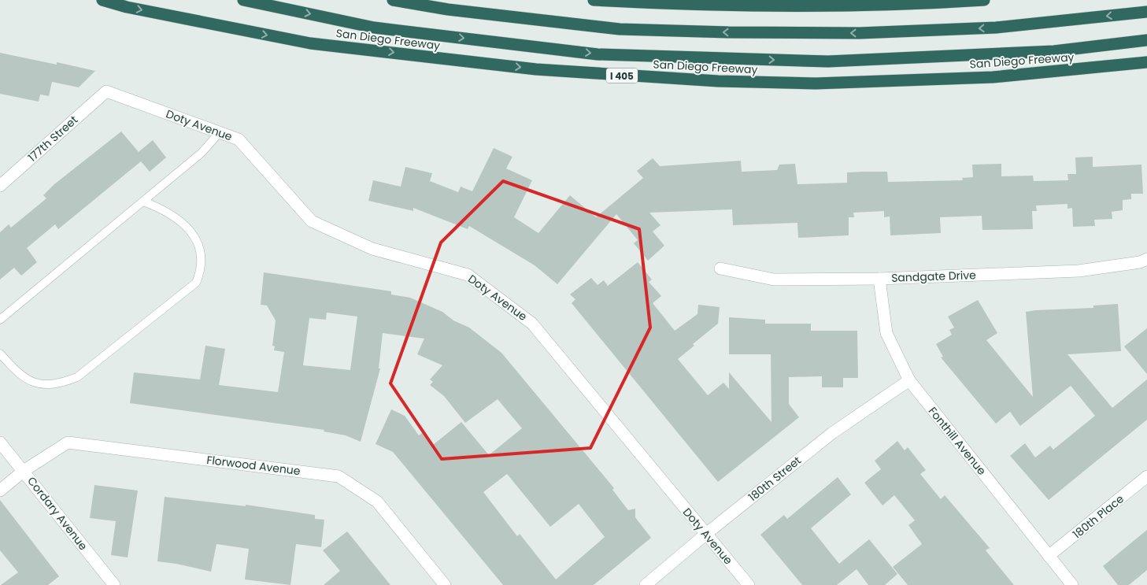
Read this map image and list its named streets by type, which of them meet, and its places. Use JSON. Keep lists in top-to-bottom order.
{
  "streets": {
    "highway": ["San Diego Freeway", "I 405"],
    "street": [
      "Doty Avenue",
      "177th Street",
      "Sandgate Drive",
      "Fonthill Avenue",
      "Florwood Avenue",
      "180th Street",
      "Cordary Avenue",
      "180th Place"
    ]
  },
  "crossings": [
    ["Doty Avenue", "177th Street"],
    ["Doty Avenue", "180th Street"],
    ["Sandgate Drive", "Fonthill Avenue"],
    ["Fonthill Avenue", "180th Street"],
    ["Fonthill Avenue", "180th Place"],
    ["Florwood Avenue", "Cordary Avenue"]
  ]
}
